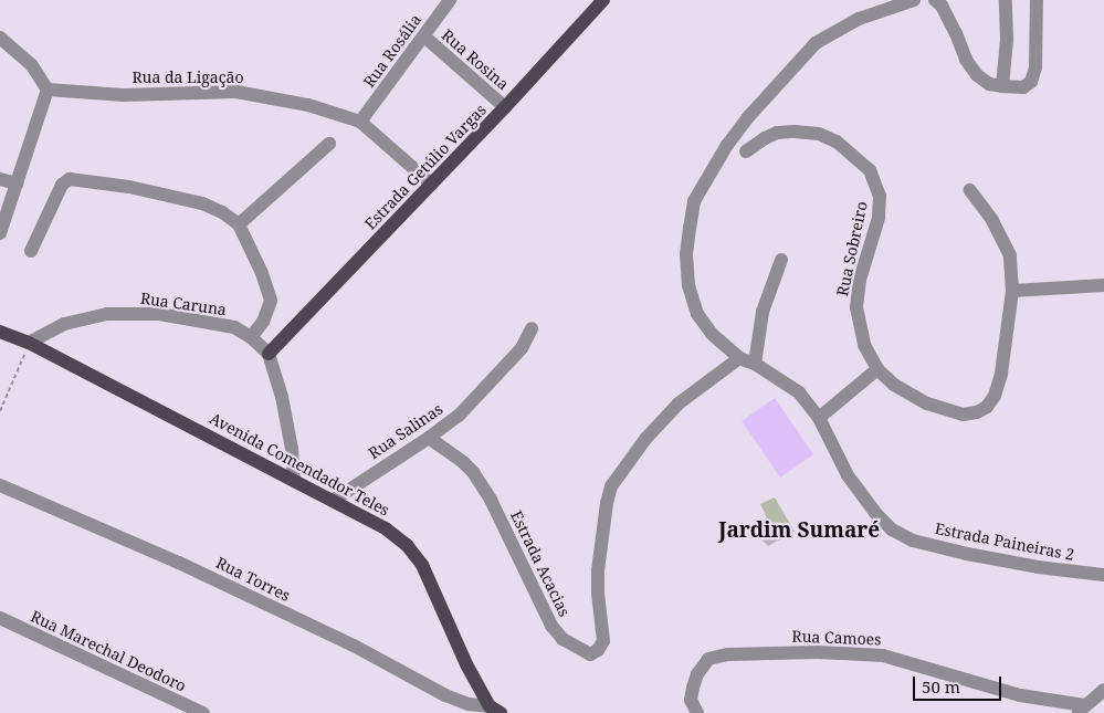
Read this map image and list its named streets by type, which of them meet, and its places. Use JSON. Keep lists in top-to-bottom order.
{
  "streets": {
    "main road": ["Estrada Getúlio Vargas", "Avenida Comendador Teles"],
    "street": [
      "Rua Rosália",
      "Rua Rosina",
      "Rua da Ligação",
      "Rua Sobreiro",
      "Rua Caruna",
      "Rua Salinas",
      "Estrada Paineiras 2",
      "Estrada Acacias",
      "Rua Torres",
      "Rua Camoes",
      "Rua Marechal Deodoro"
    ]
  },
  "crossings": [
    ["Rua Rosália", "Rua Rosina"],
    ["Rua Rosália", "Rua da Ligação"],
    ["Rua Rosina", "Estrada Getúlio Vargas"],
    ["Rua da Ligação", "Estrada Getúlio Vargas"],
    ["Estrada Getúlio Vargas", "Rua Caruna"],
    ["Rua Caruna", "Avenida Comendador Teles"],
    ["Rua Salinas", "Avenida Comendador Teles"],
    ["Rua Salinas", "Estrada Acacias"],
    ["Avenida Comendador Teles", "Rua Torres"],
    ["Estrada Paineiras 2", "Estrada Acacias"]
  ],
  "districts": ["Jardim Sumaré"],
  "scale_bar": "50 m"
}
